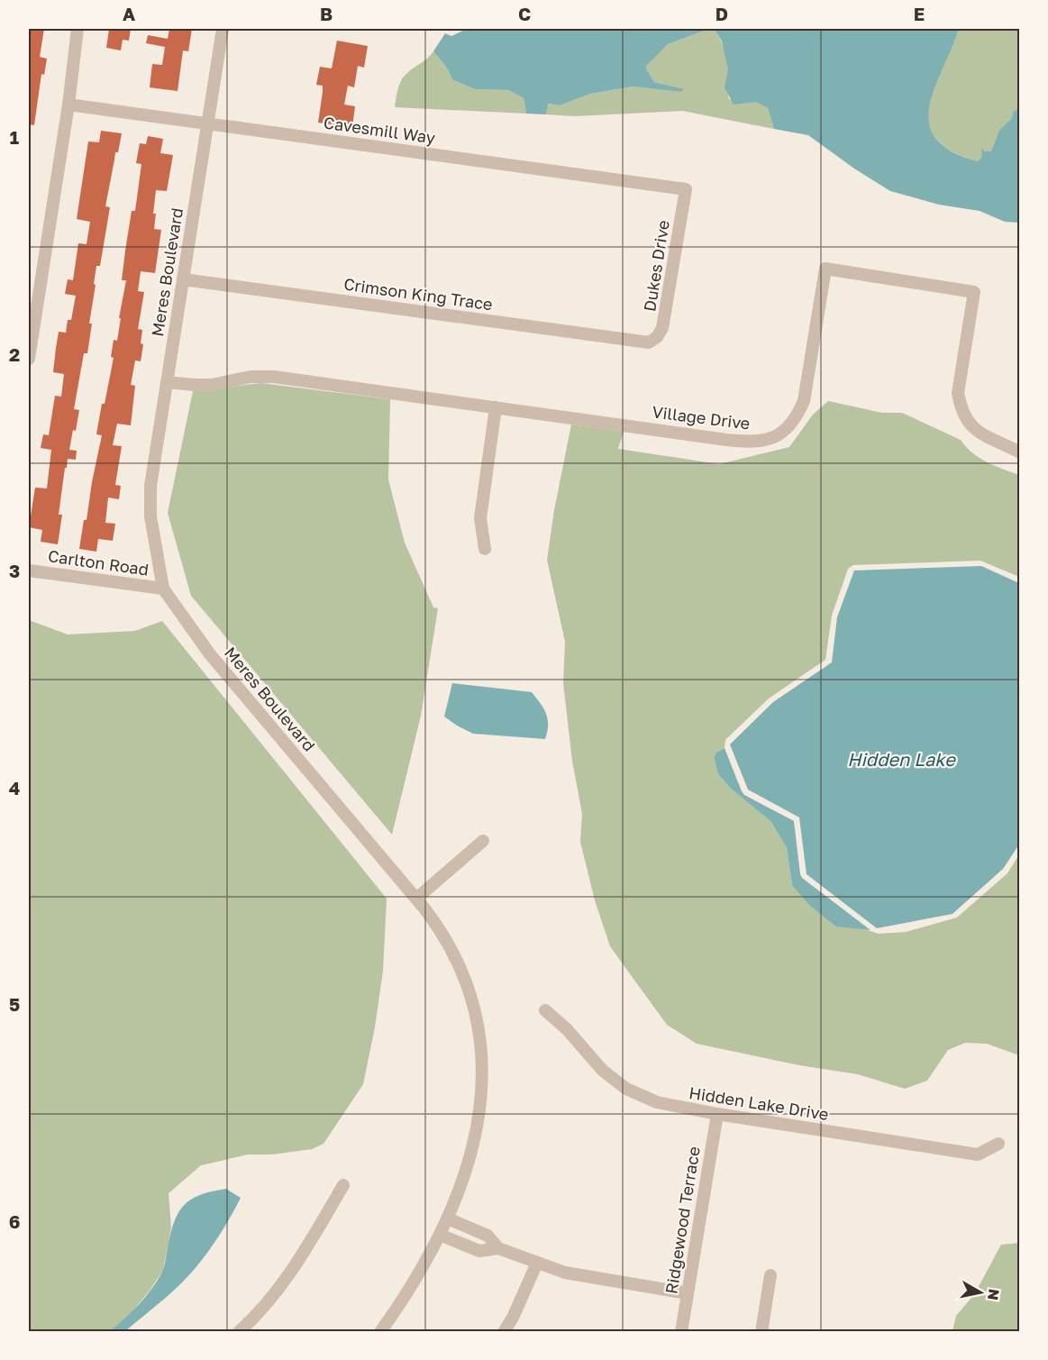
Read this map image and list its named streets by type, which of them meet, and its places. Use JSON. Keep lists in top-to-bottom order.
{
  "streets": {
    "street": [
      "Cavesmill Way",
      "Dukes Drive",
      "Meres Boulevard",
      "Crimson King Trace",
      "Village Drive",
      "Carlton Road",
      "Hidden Lake Drive",
      "Ridgewood Terrace"
    ]
  },
  "crossings": [
    ["Cavesmill Way", "Dukes Drive"],
    ["Cavesmill Way", "Meres Boulevard"],
    ["Dukes Drive", "Crimson King Trace"],
    ["Meres Boulevard", "Crimson King Trace"],
    ["Meres Boulevard", "Village Drive"],
    ["Meres Boulevard", "Carlton Road"],
    ["Hidden Lake Drive", "Ridgewood Terrace"]
  ],
  "water": ["Hidden Lake"],
  "north": "right",
  "grid": {
    "columns": [
      "A",
      "B",
      "C",
      "D",
      "E"
    ],
    "rows": [
      "1",
      "2",
      "3",
      "4",
      "5",
      "6"
    ]
  }
}
